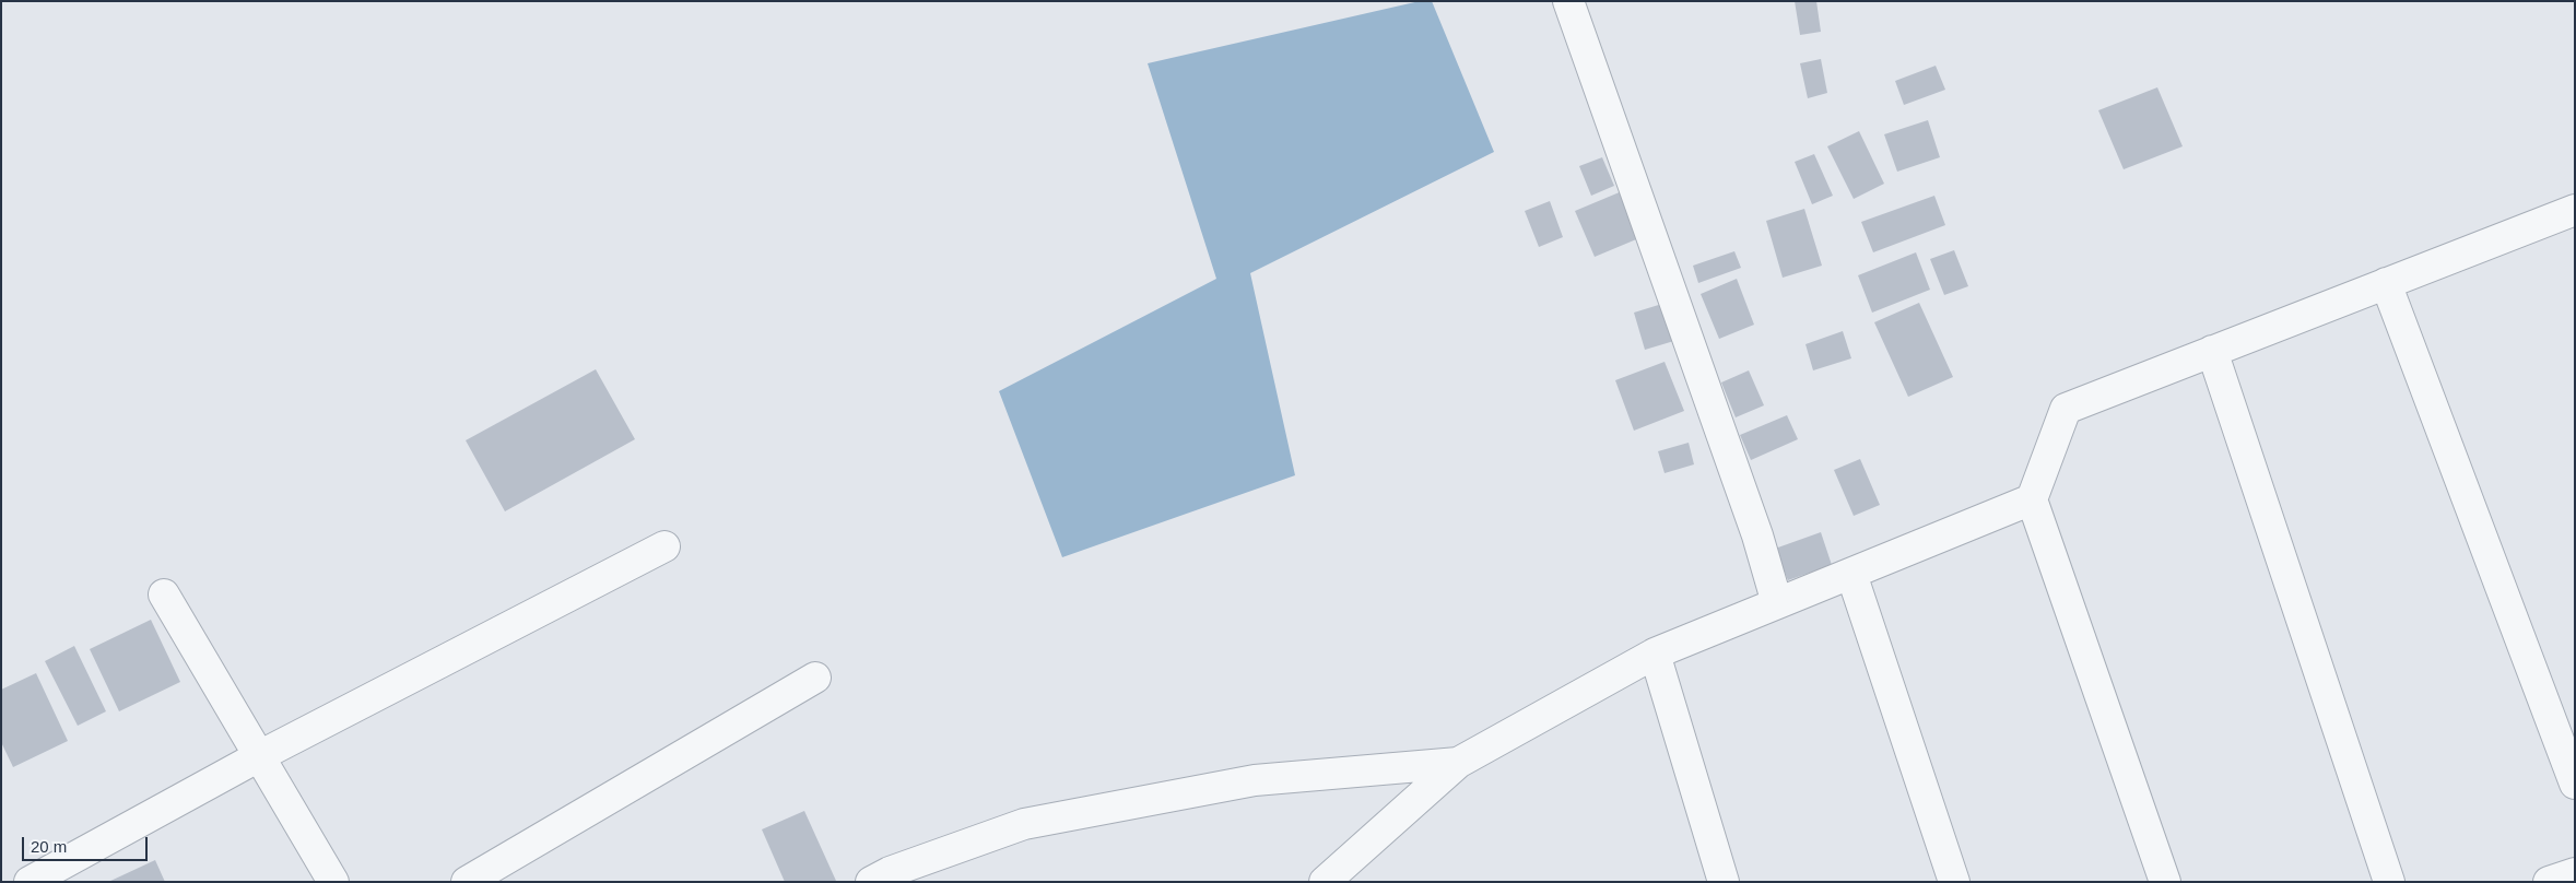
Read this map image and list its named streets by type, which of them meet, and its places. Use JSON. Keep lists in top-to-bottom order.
{
  "scale_bar": "20 m"
}
